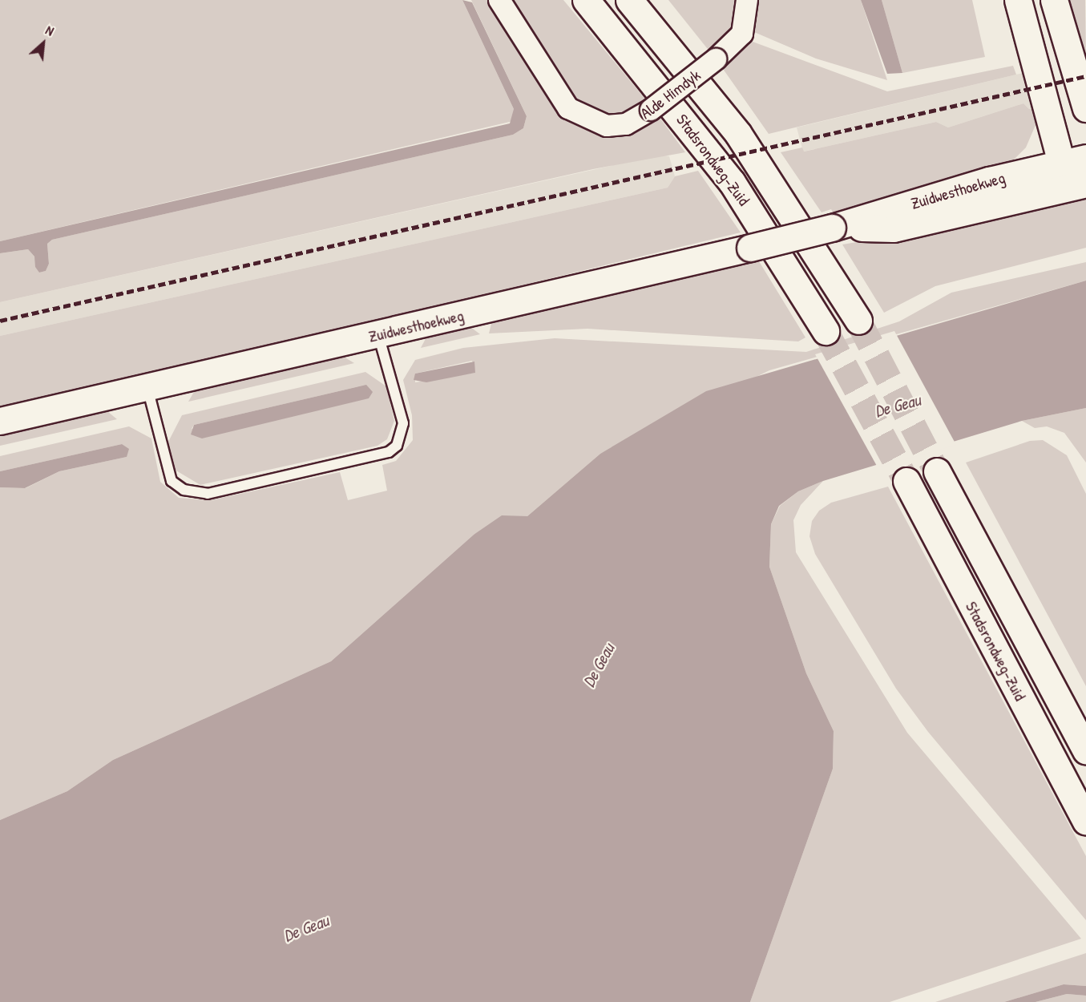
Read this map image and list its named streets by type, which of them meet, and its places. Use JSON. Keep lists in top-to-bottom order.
{
  "streets": {
    "main road": ["Stadsrondweg-Zuid", "Zuidwesthoekweg"],
    "street": ["Alde Himdyk"]
  },
  "water": ["De Geau"],
  "north": "top right"
}
